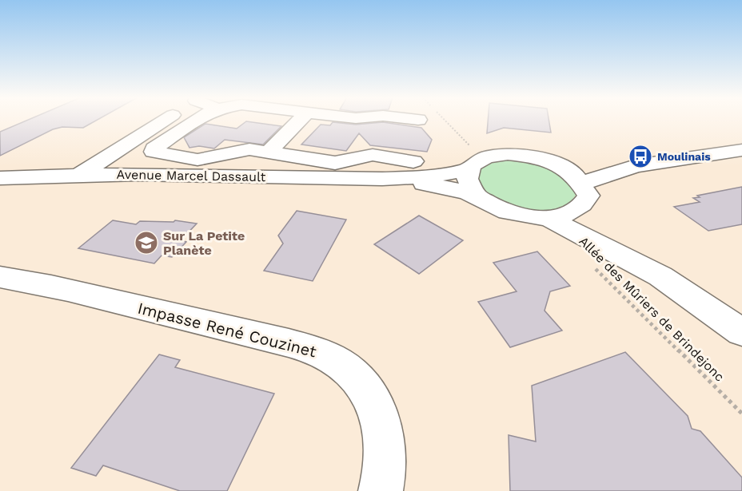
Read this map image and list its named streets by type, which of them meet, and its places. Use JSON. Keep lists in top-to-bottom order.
{
  "streets": {
    "street": ["Avenue Marcel Dassault", "Impasse René Couzinet"],
    "path": ["Allée des Mûriers de Brindejonc"]
  },
  "places": {
    "bus stop": ["Moulinais"],
    "school or university": ["Sur La Petite Planète"]
  }
}
